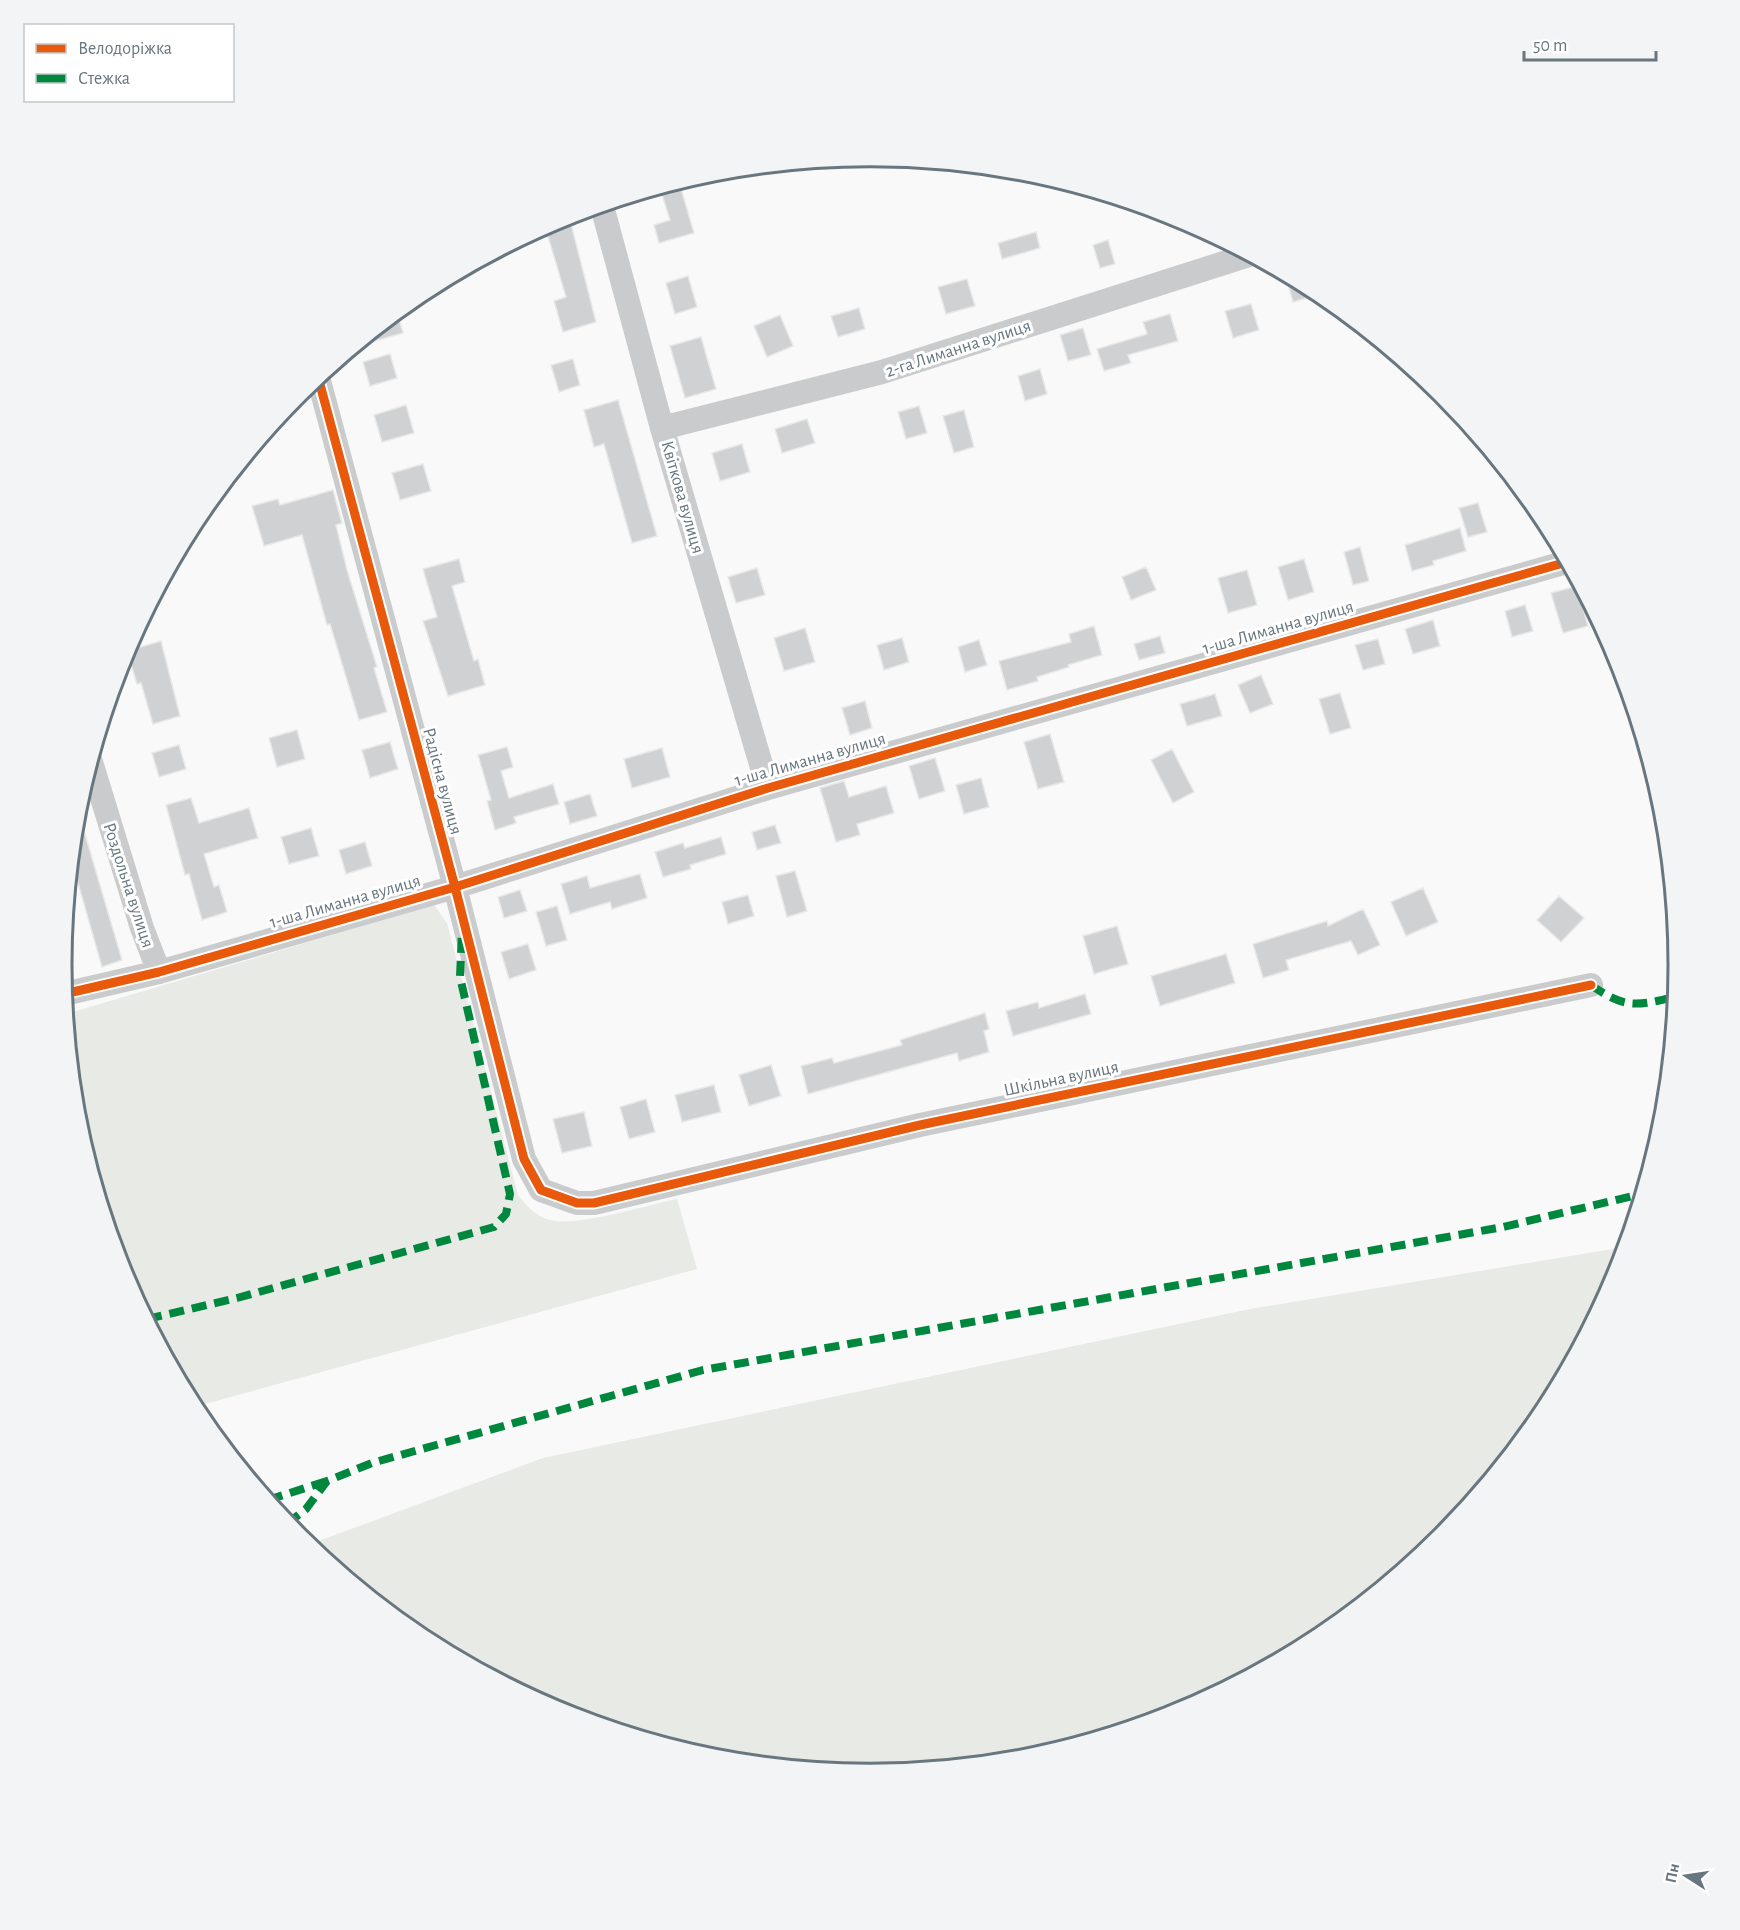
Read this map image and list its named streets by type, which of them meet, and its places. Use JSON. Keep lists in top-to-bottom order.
{
  "streets": {
    "street": [
      "2-га Лиманна вулиця",
      "Квіткова вулиця",
      "1-ша Лиманна вулиця",
      "Радісна вулиця",
      "Роздольна вулиця",
      "Шкільна вулиця"
    ]
  },
  "crossings": [
    ["2-га Лиманна вулиця", "Квіткова вулиця"],
    ["Квіткова вулиця", "1-ша Лиманна вулиця"],
    ["1-ша Лиманна вулиця", "Радісна вулиця"],
    ["1-ша Лиманна вулиця", "Роздольна вулиця"],
    ["Радісна вулиця", "Шкільна вулиця"]
  ],
  "legend": ["Велодоріжка", "Стежка"],
  "scale_bar": "50 m",
  "north": "left"
}
